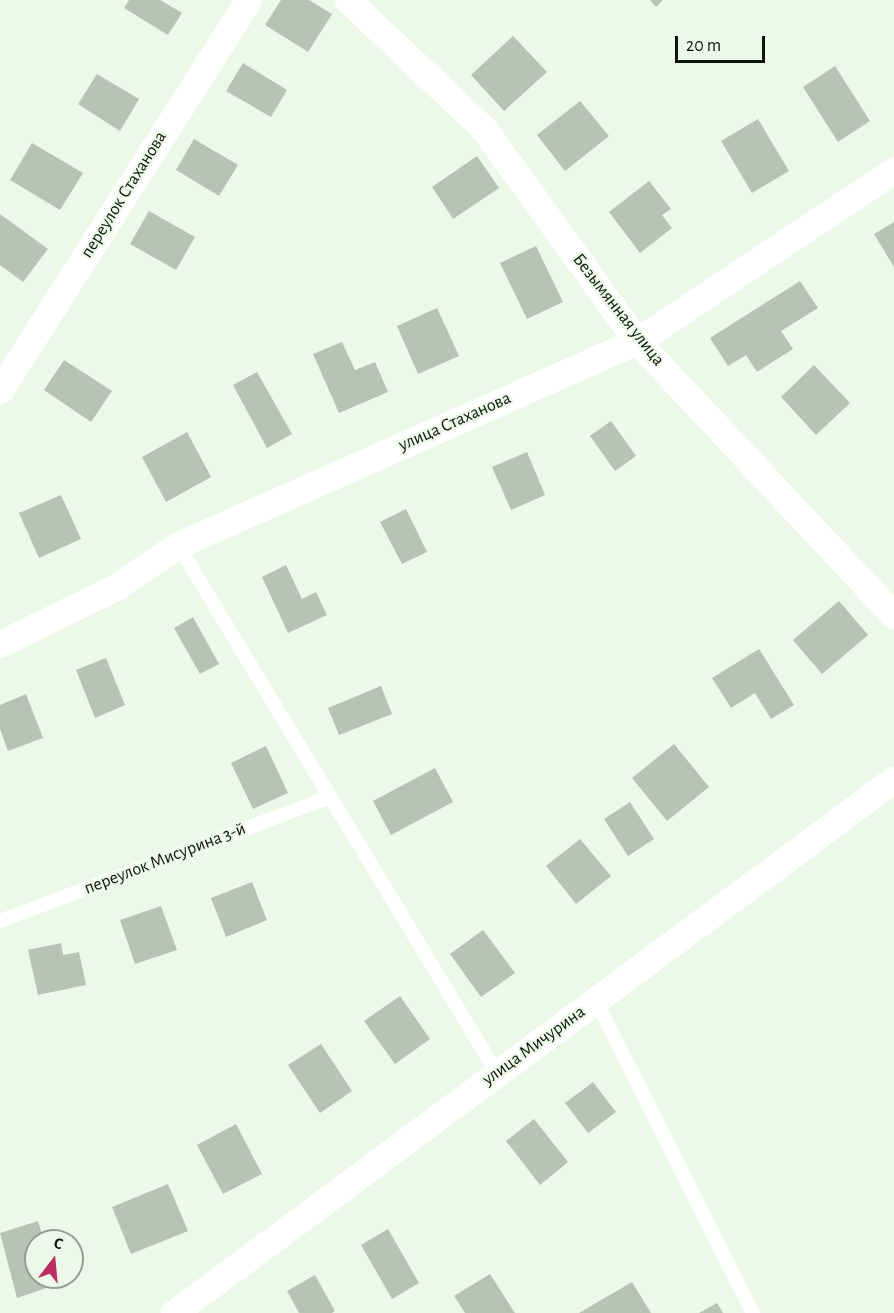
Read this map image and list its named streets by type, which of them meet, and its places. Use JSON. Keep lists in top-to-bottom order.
{
  "streets": {
    "street": [
      "переулок Стаханова",
      "Безымянная улица",
      "улица Стаханова",
      "улица Мичурина"
    ],
    "lane": ["переулок Мисурина 3-й"]
  },
  "crossings": [
    ["Безымянная улица", "улица Стаханова"]
  ],
  "scale_bar": "20 m",
  "north": "top"
}
